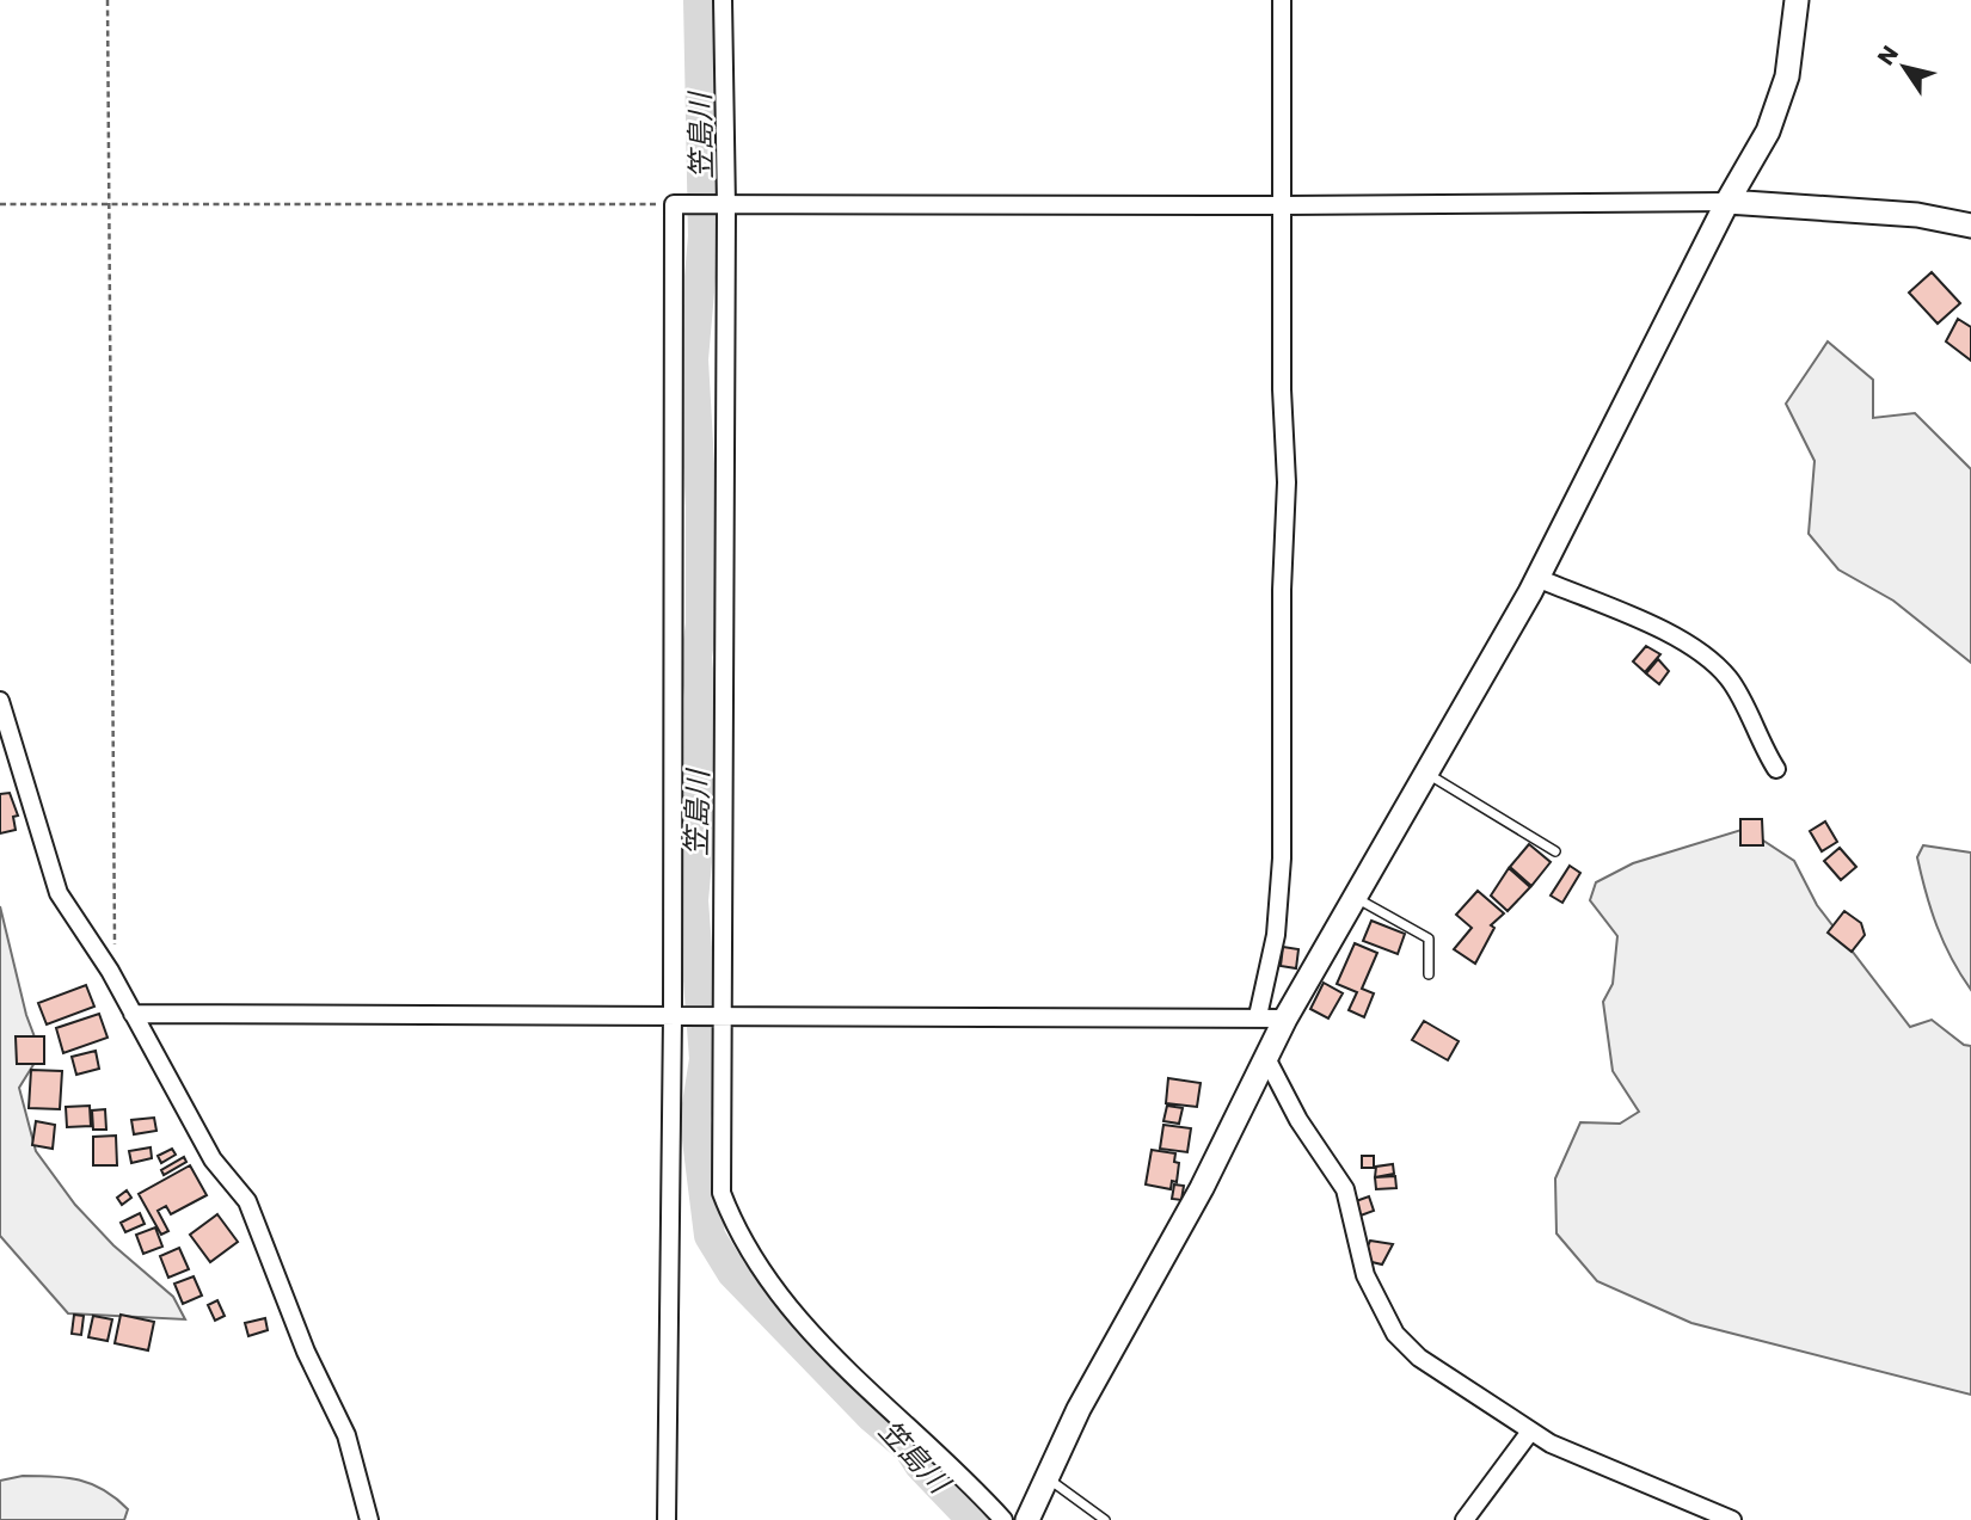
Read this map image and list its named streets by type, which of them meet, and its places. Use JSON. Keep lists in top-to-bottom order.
{
  "water": ["笠島川"],
  "north": "top left"
}
